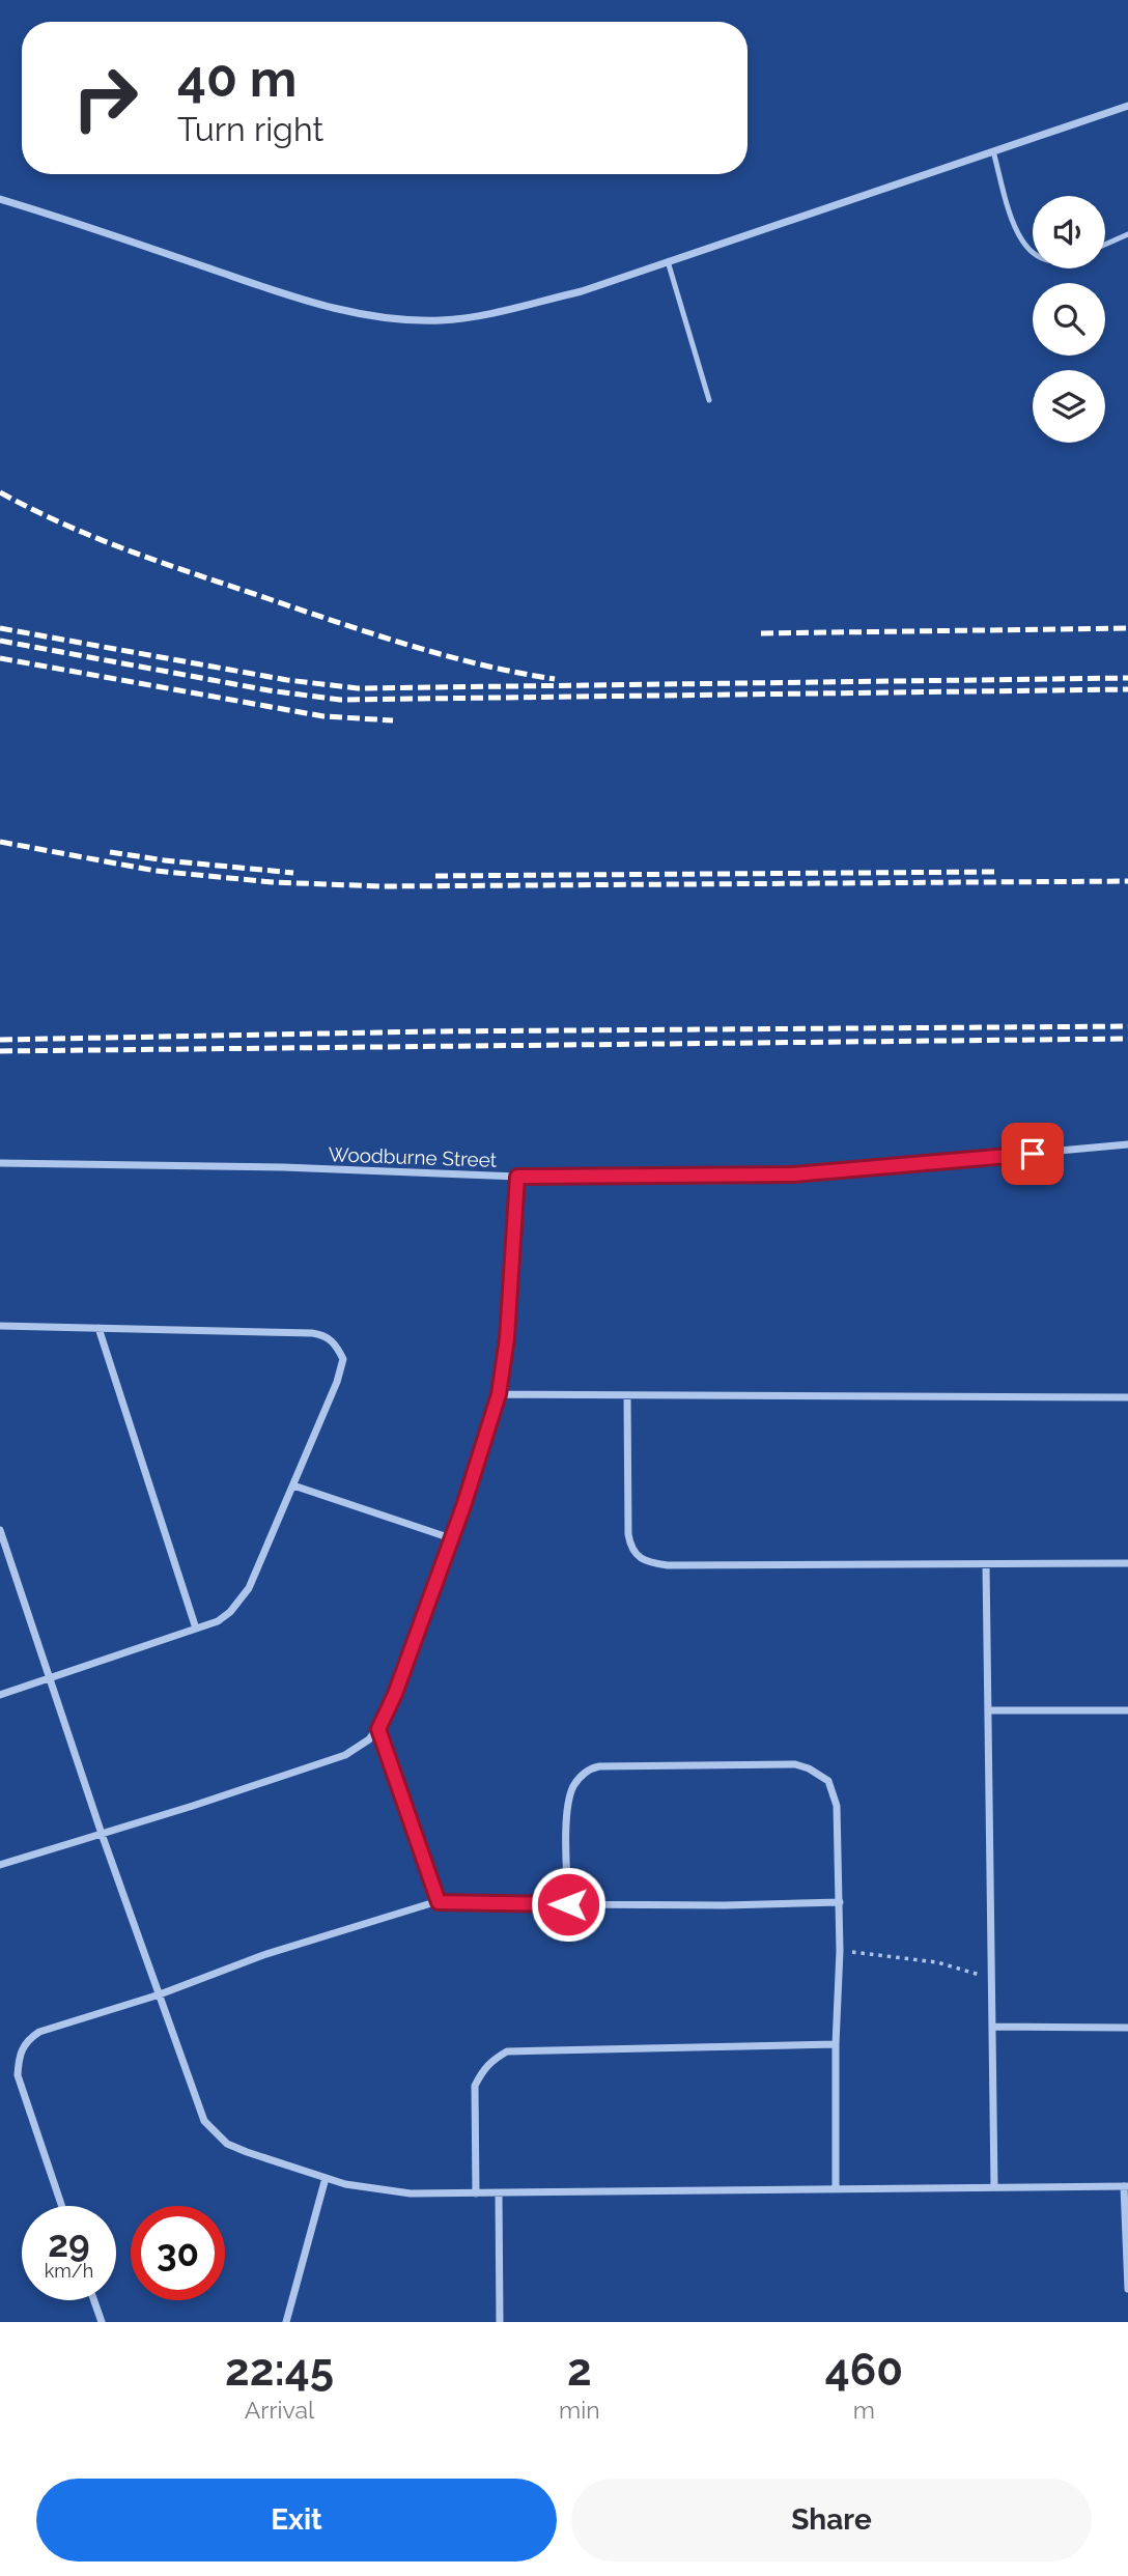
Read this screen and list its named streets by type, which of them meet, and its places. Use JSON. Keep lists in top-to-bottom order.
{
  "streets": {
    "street": ["Woodburne Street"]
  },
  "page": {
    "turn": ["40 m", "Turn right"],
    "speed": "29 km/h",
    "limit": "30",
    "eta": [
      "22:45",
      "Arrival",
      "2",
      "min",
      "460",
      "m"
    ],
    "buttons": ["Exit", "Share"]
  }
}
